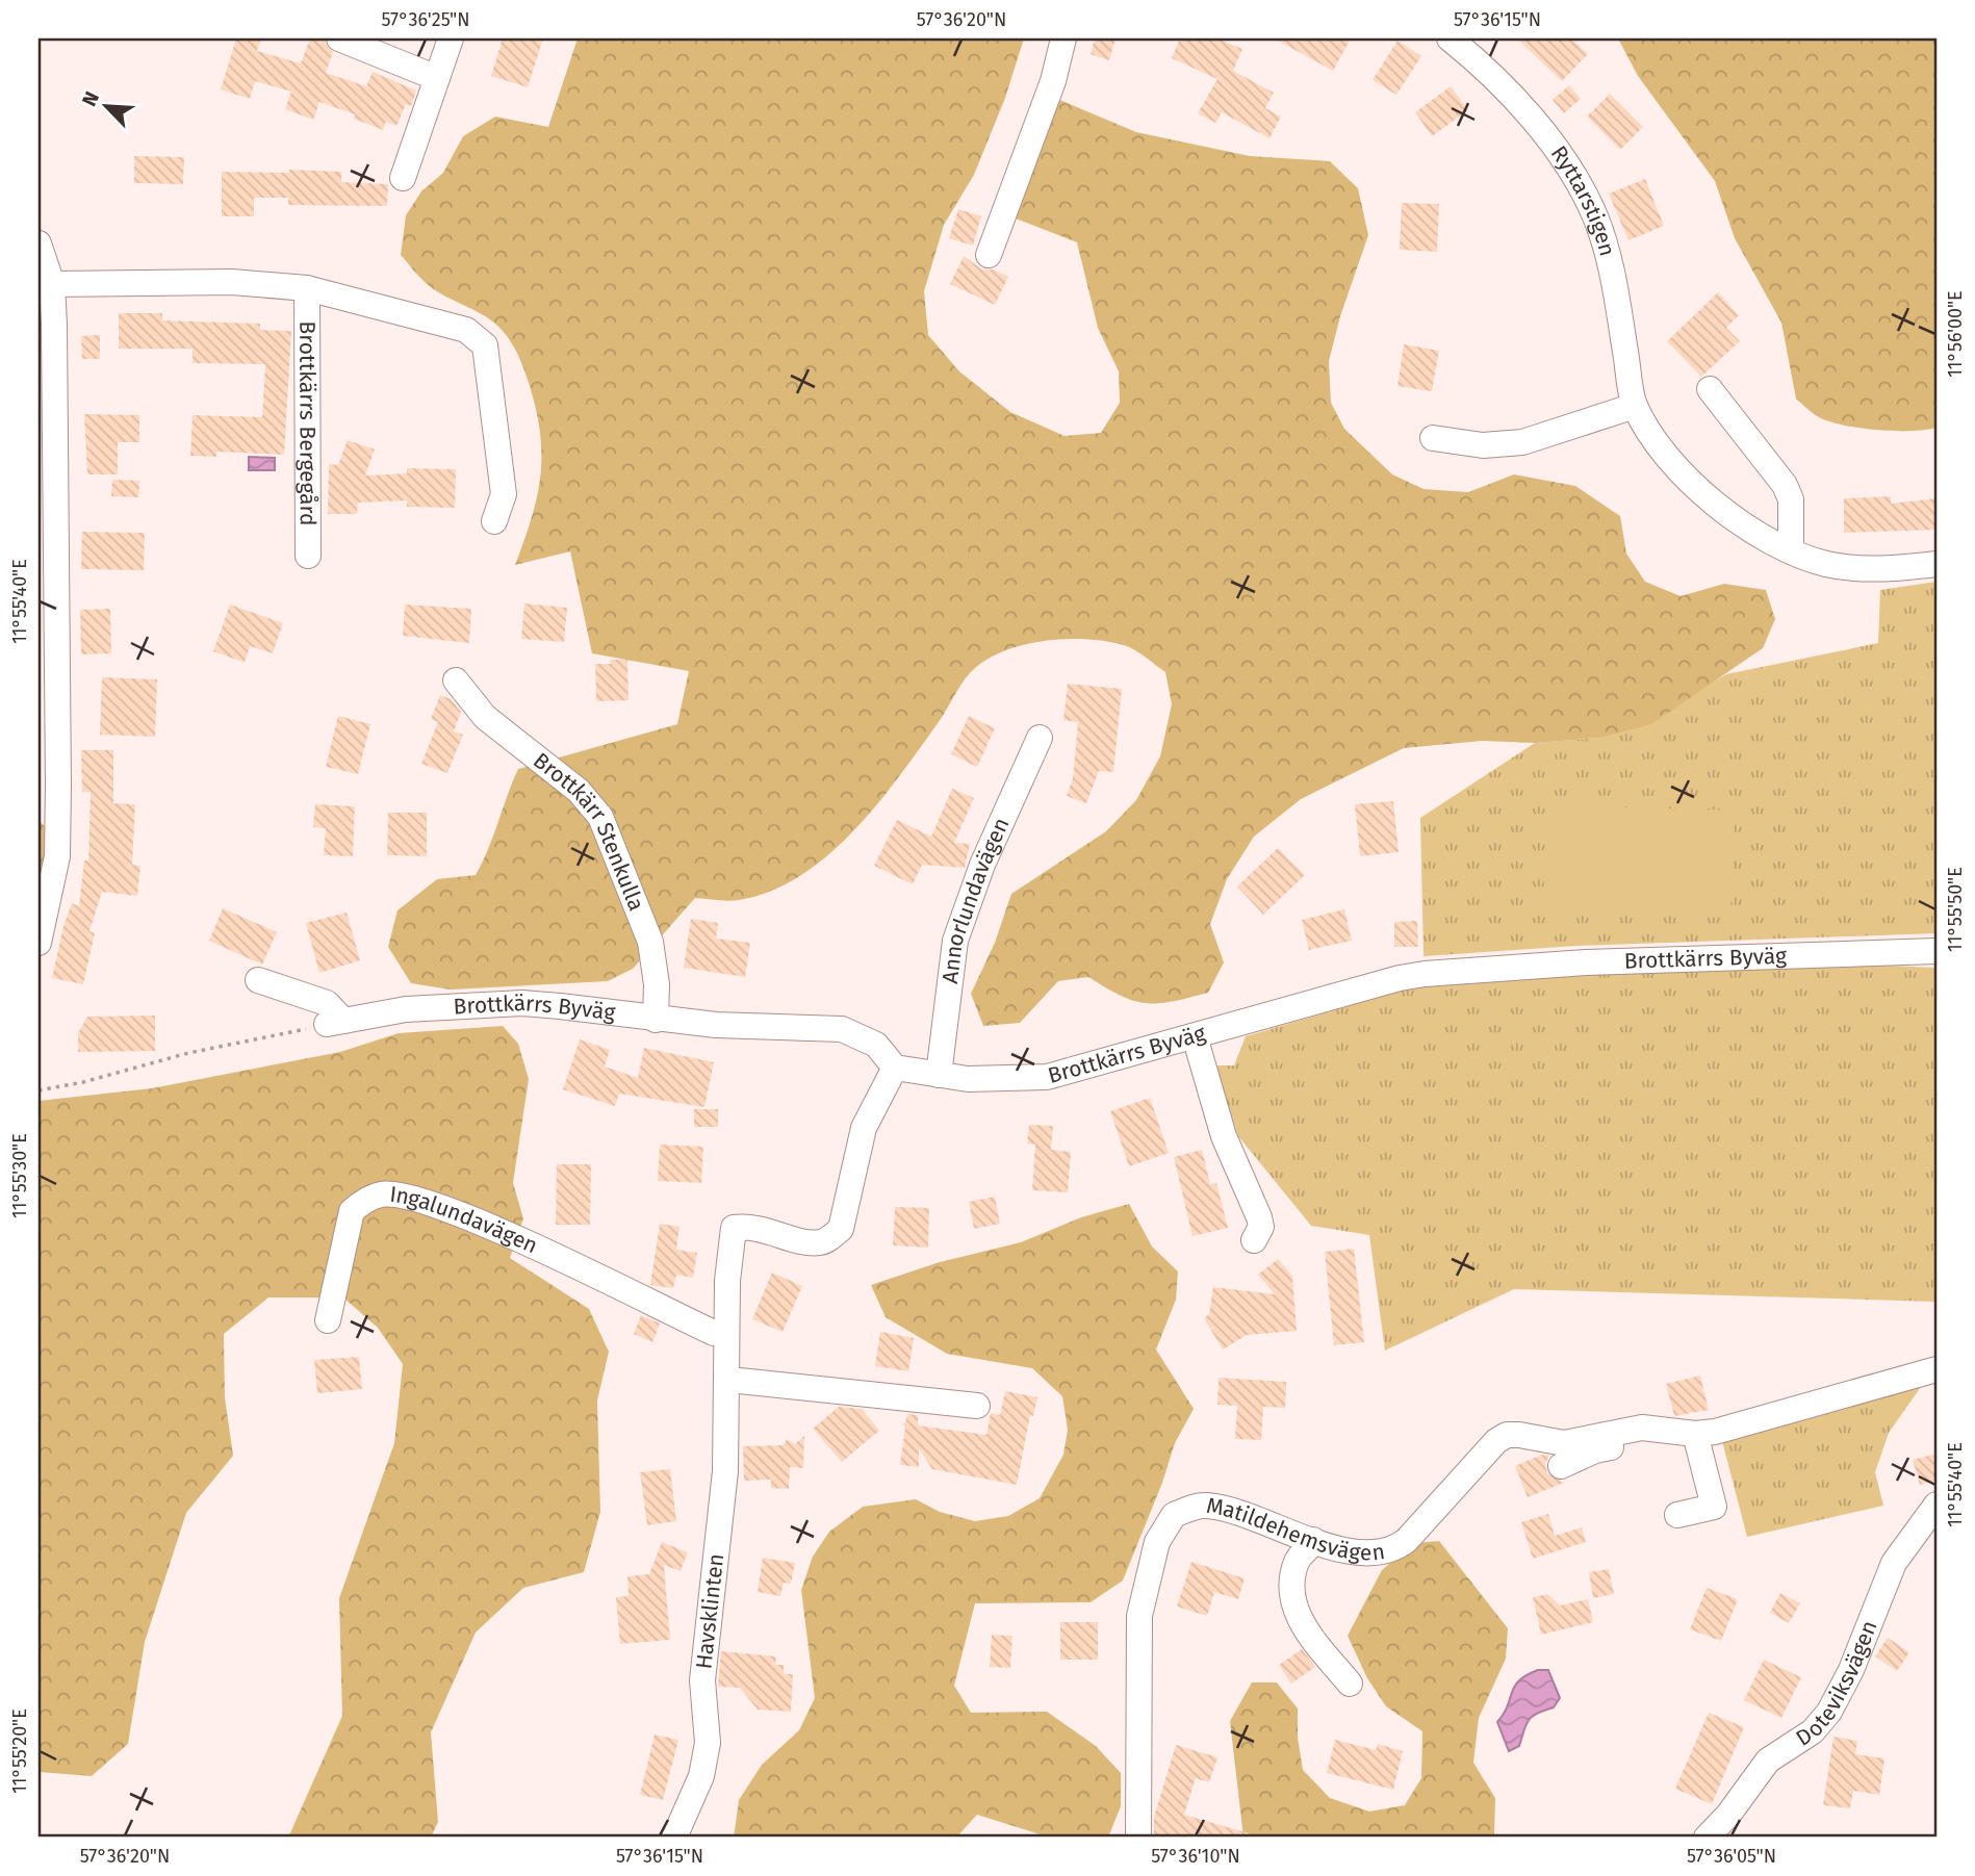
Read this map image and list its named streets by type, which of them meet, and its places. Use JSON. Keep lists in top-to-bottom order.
{
  "streets": {
    "street": [
      "Ryttarstigen",
      "Brottkärrs Bergegård",
      "Brottkärr Stenkulla",
      "Annorlundavägen",
      "Brottkärrs Byväg",
      "Ingalundavägen",
      "Matildehemsvägen",
      "Havsklinten",
      "Doteviksvägen"
    ]
  },
  "crossings": [
    ["Brottkärr Stenkulla", "Brottkärrs Byväg"],
    ["Annorlundavägen", "Brottkärrs Byväg"],
    ["Brottkärrs Byväg", "Havsklinten"],
    ["Ingalundavägen", "Havsklinten"]
  ],
  "north": "top left",
  "coordinates": [
    "57°36'25\"N",
    "57°36'20\"N",
    "57°36'15\"N",
    "11°56'00\"E",
    "11°55'40\"E",
    "11°55'50\"E",
    "11°55'30\"E",
    "11°55'20\"E",
    "57°36'10\"N",
    "57°36'05\"N"
  ]
}
